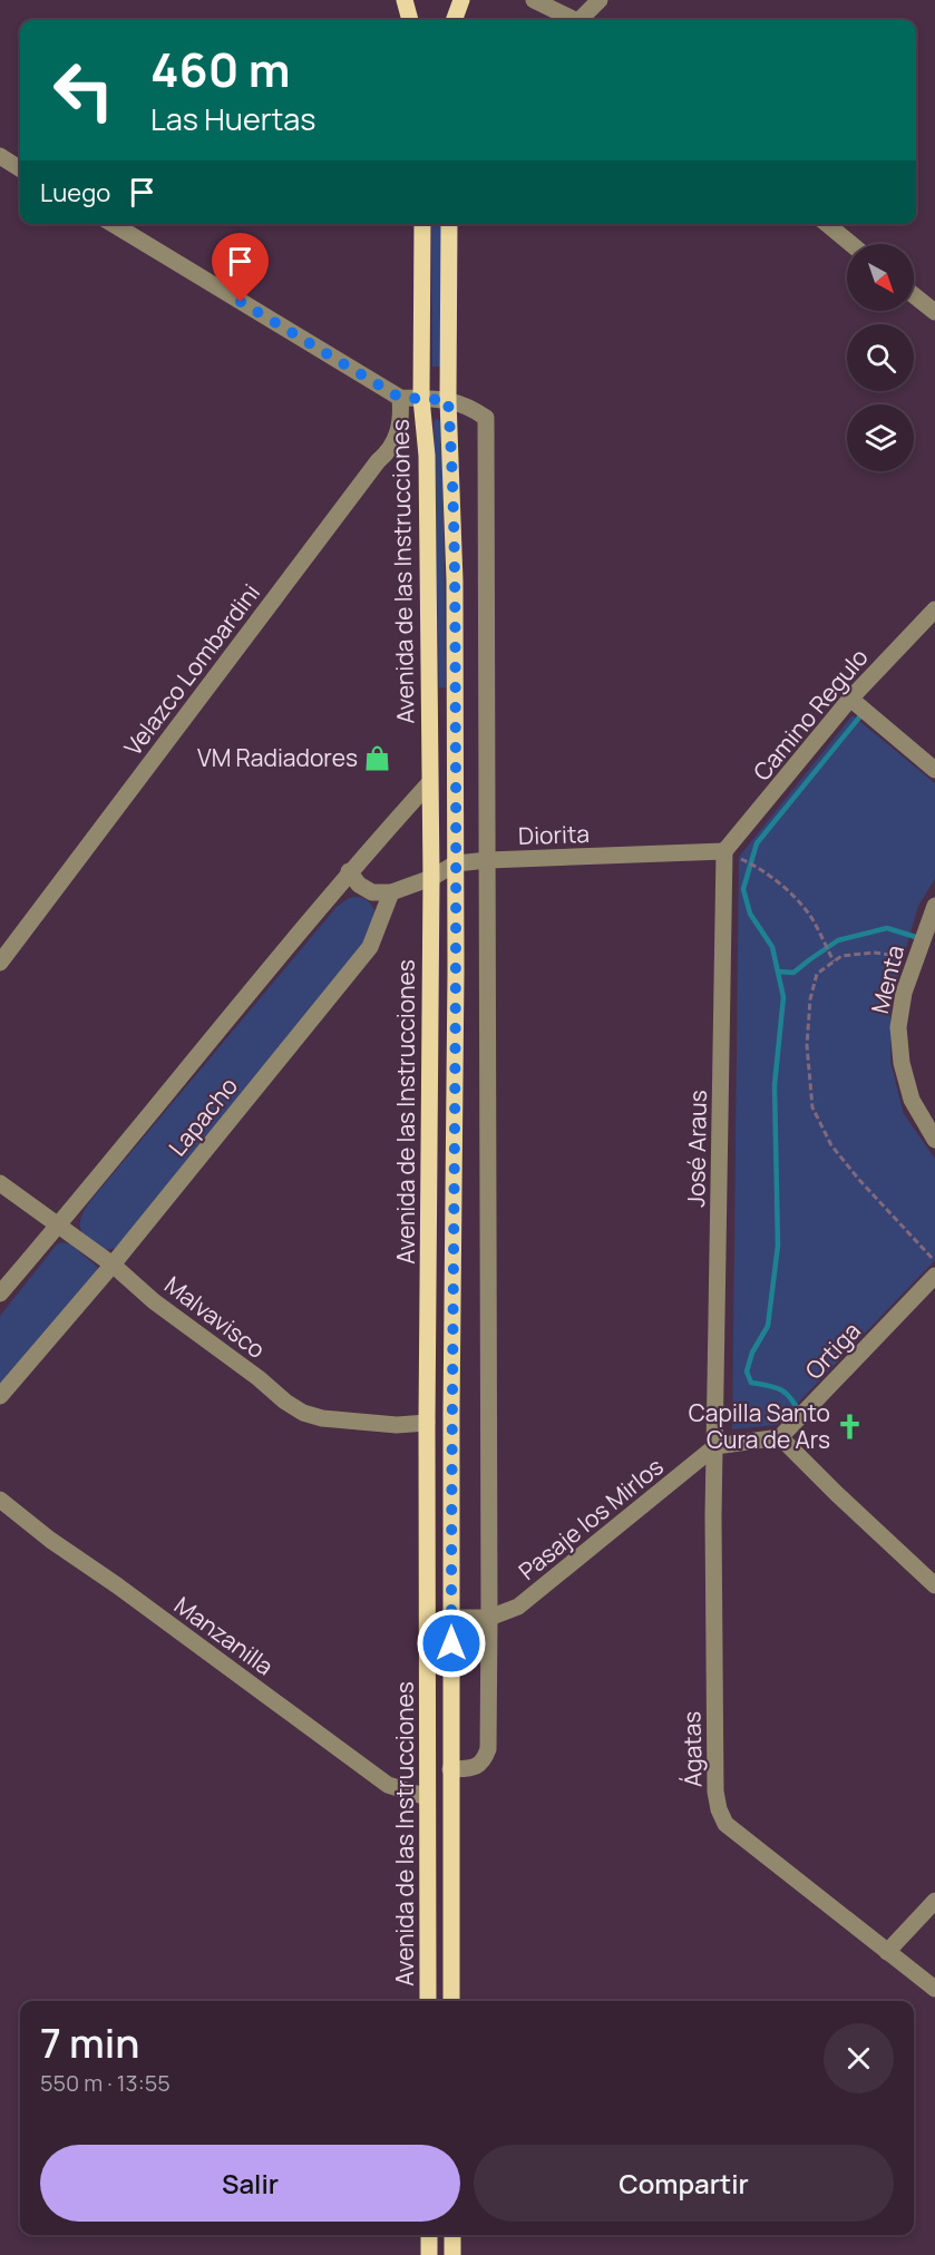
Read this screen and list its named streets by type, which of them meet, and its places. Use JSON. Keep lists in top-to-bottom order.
{
  "streets": {
    "main road": ["Avenida de las Instrucciones"],
    "street": [
      "Velazco Lombardini",
      "Camino Regulo",
      "Diorita",
      "Menta",
      "Lapacho",
      "José Araus",
      "Malvavisco",
      "Ortiga",
      "Pasaje los Mirlos",
      "Manzanilla",
      "Ágatas"
    ]
  },
  "crossings": [
    ["Avenida de las Instrucciones", "Diorita"],
    ["Avenida de las Instrucciones", "Lapacho"],
    ["Avenida de las Instrucciones", "Malvavisco"],
    ["Avenida de las Instrucciones", "Pasaje los Mirlos"],
    ["Avenida de las Instrucciones", "Manzanilla"],
    ["Camino Regulo", "Diorita"],
    ["Camino Regulo", "José Araus"],
    ["Diorita", "Lapacho"],
    ["Diorita", "José Araus"],
    ["Lapacho", "Malvavisco"],
    ["José Araus", "Pasaje los Mirlos"],
    ["José Araus", "Ágatas"],
    ["Pasaje los Mirlos", "Ágatas"]
  ],
  "places": {
    "shop": ["VM Radiadores"],
    "church": ["Capilla Santo Cura de Ars"]
  },
  "north": "bottom right",
  "page": {
    "turn": ["460 m", "Las Huertas"],
    "then": "Luego",
    "heading": ["7 min", "550 m · 13:55"],
    "buttons": ["Salir", "Compartir"]
  }
}
